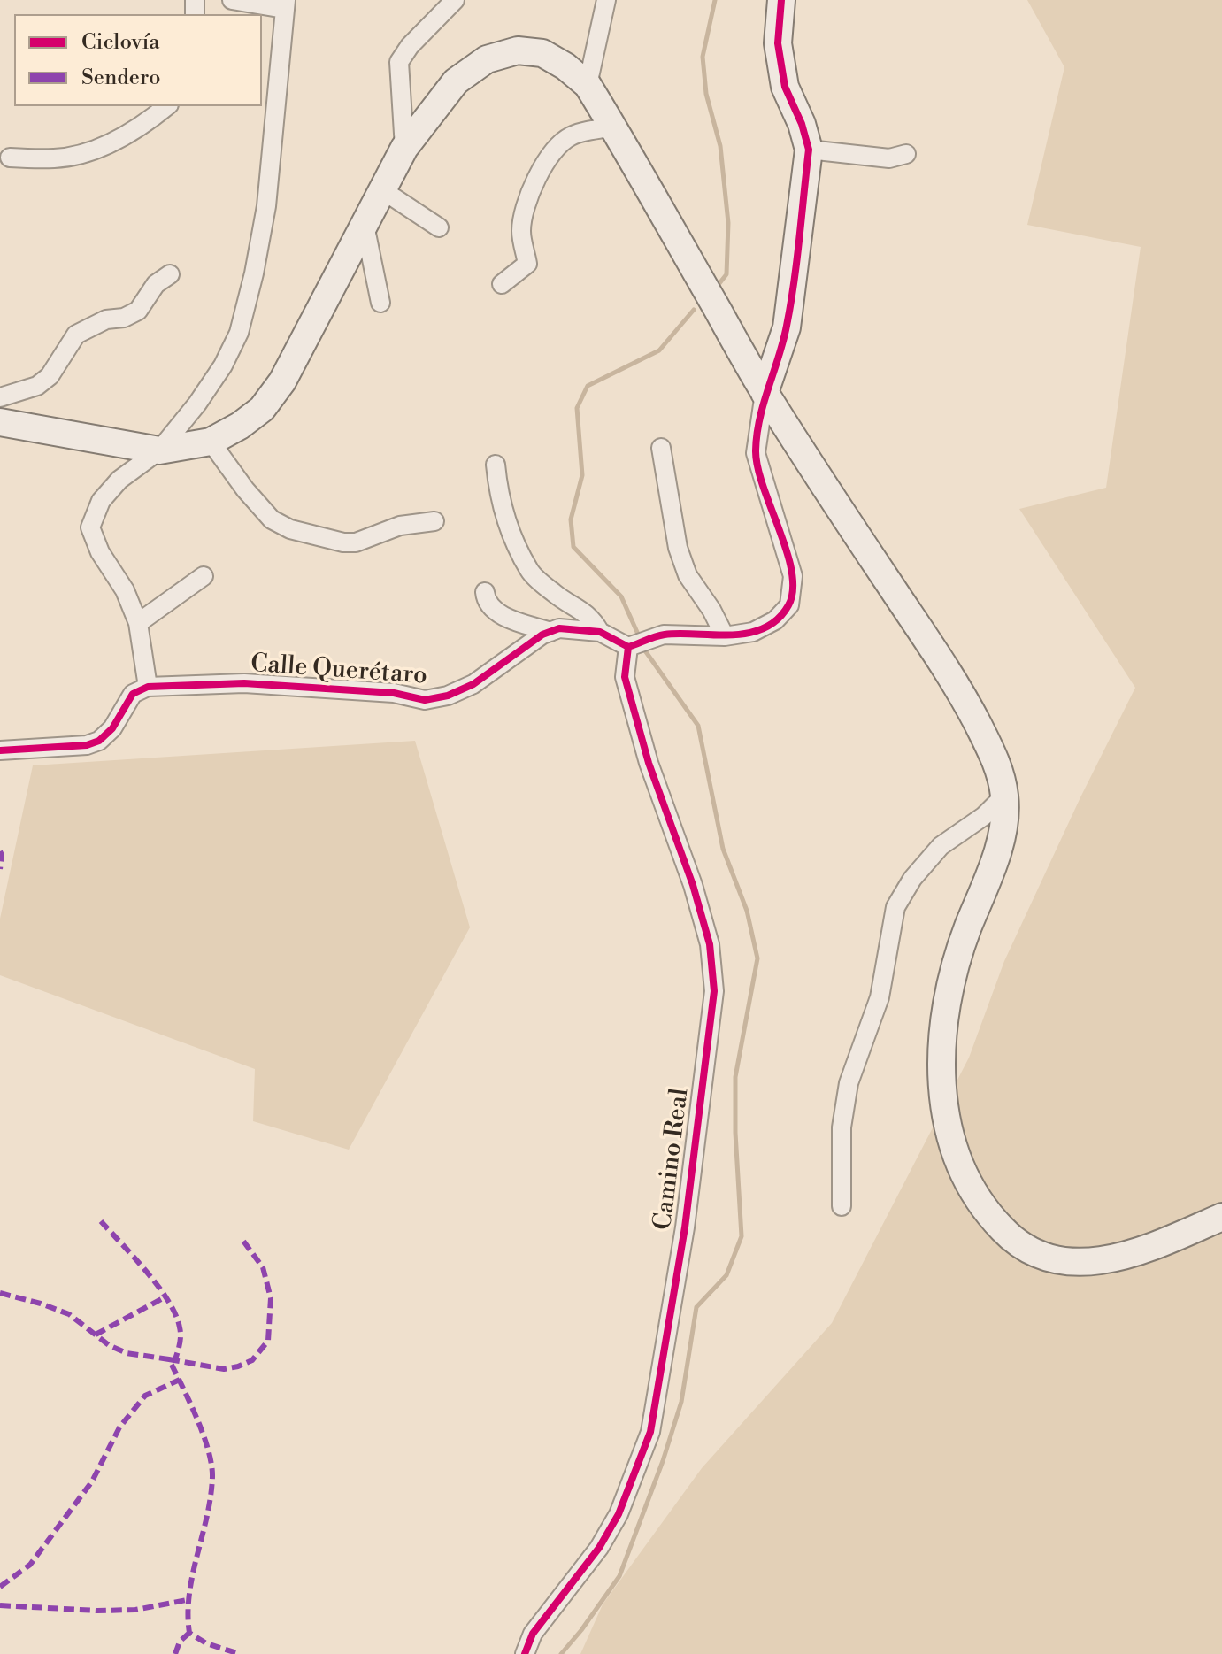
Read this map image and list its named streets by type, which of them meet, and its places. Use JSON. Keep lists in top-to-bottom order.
{
  "streets": {
    "street": ["Calle Querétaro", "Camino Real"]
  },
  "crossings": [
    ["Calle Querétaro", "Camino Real"]
  ],
  "legend": ["Ciclovía", "Sendero"]
}
